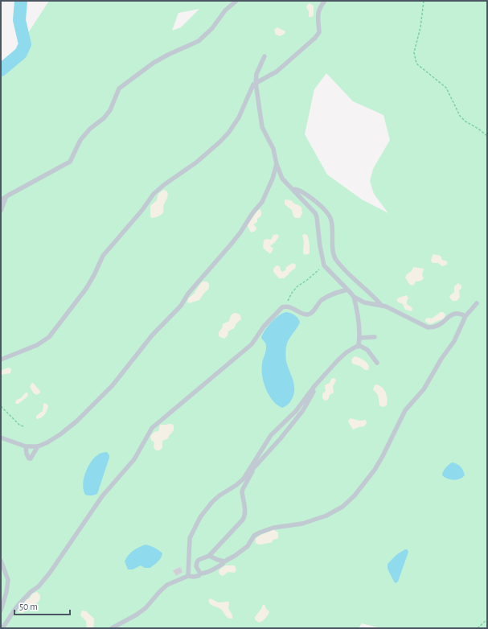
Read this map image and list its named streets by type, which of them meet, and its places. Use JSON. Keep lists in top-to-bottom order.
{
  "scale_bar": "50 m"
}
